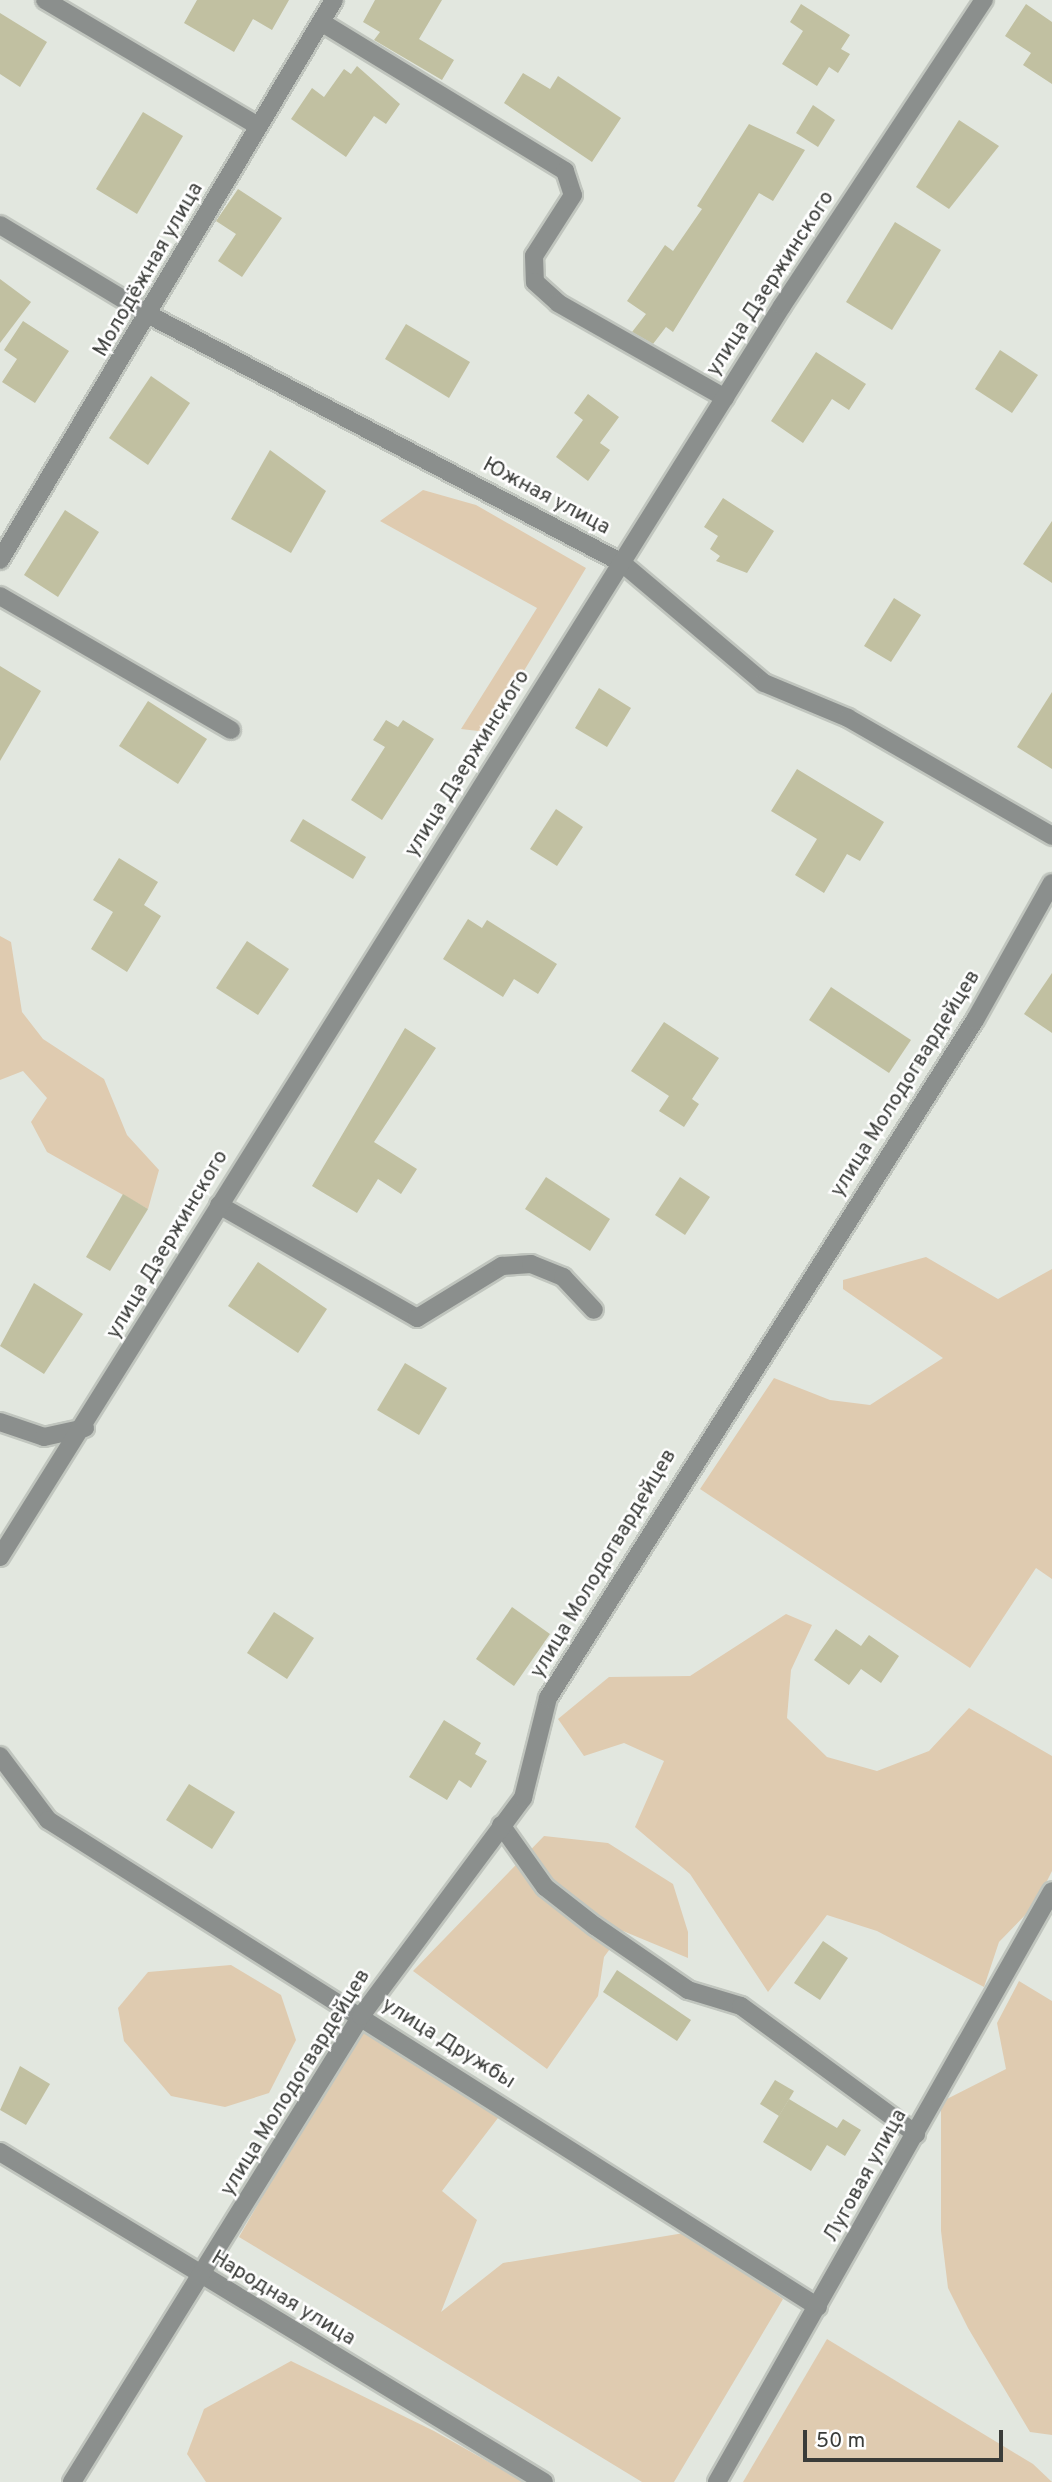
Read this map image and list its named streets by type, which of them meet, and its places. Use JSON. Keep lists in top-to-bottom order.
{
  "streets": {
    "street": [
      "Молодёжная улица",
      "улица Дзержинского",
      "Южная улица",
      "улица Молодогвардейцев",
      "улица Дружбы",
      "Луговая улица",
      "Народная улица"
    ]
  },
  "crossings": [
    ["Молодёжная улица", "Южная улица"],
    ["улица Дзержинского", "Южная улица"],
    ["улица Молодогвардейцев", "улица Дружбы"],
    ["улица Молодогвардейцев", "Народная улица"],
    ["улица Дружбы", "Луговая улица"]
  ],
  "scale_bar": "50 m"
}
